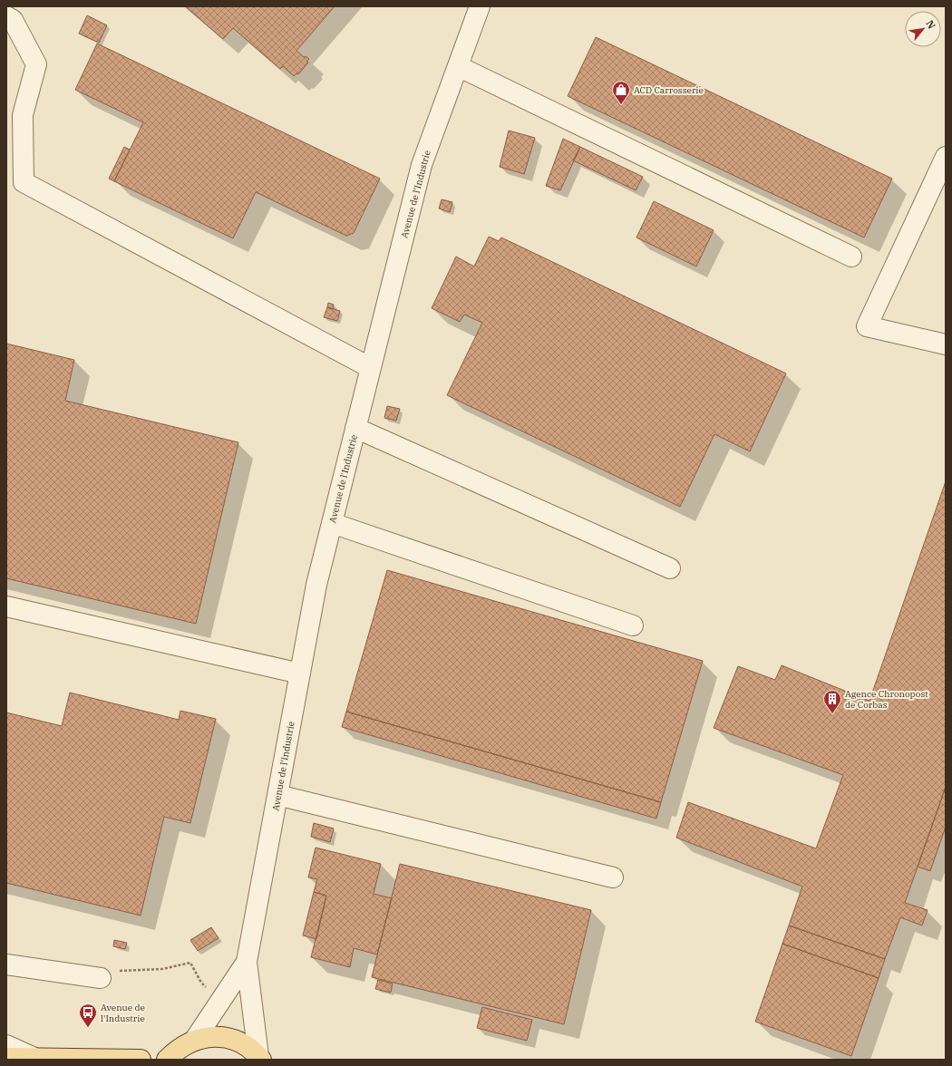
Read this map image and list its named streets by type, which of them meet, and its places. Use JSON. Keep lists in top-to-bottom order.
{
  "streets": {
    "street": ["Avenue de l'Industrie"]
  },
  "places": {
    "shop": ["ACD Carrosserie"],
    "building": ["Agence Chronopost de Corbas"],
    "bus stop": ["Avenue de l'Industrie"]
  },
  "north": "top right"
}
